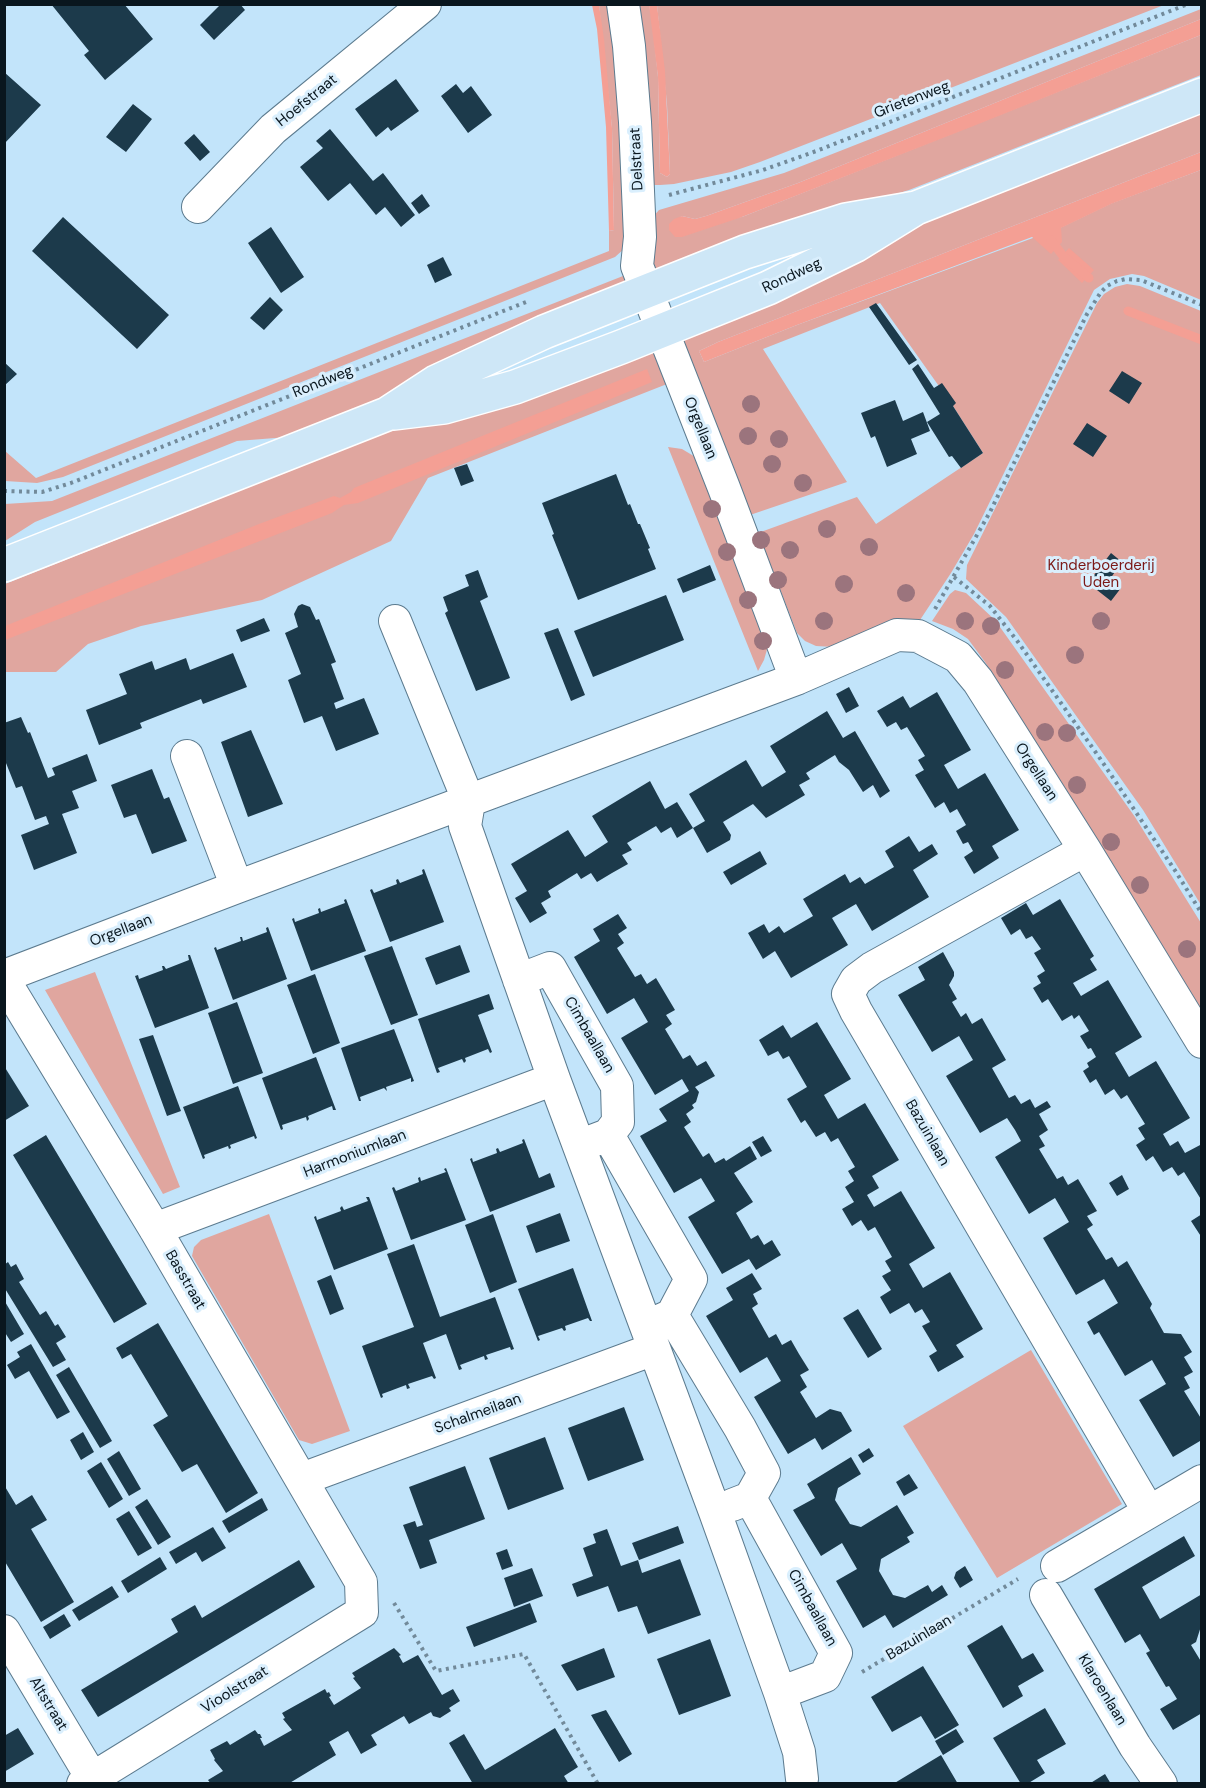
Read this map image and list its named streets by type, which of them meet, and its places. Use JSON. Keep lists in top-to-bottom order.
{
  "streets": {
    "main road": ["Rondweg"],
    "street": [
      "Hoefstraat",
      "Delstraat",
      "Orgellaan",
      "Cimbaallaan",
      "Bazuinlaan",
      "Harmoniumlaan",
      "Basstraat",
      "Schalmeilaan",
      "Vioolstraat",
      "Klaroenlaan",
      "Altstraat"
    ],
    "path": ["Grietenweg"]
  },
  "crossings": [
    ["Grietenweg", "Delstraat"],
    ["Delstraat", "Rondweg"],
    ["Delstraat", "Orgellaan"],
    ["Rondweg", "Orgellaan"],
    ["Orgellaan", "Bazuinlaan"],
    ["Orgellaan", "Basstraat"],
    ["Bazuinlaan", "Klaroenlaan"],
    ["Harmoniumlaan", "Basstraat"],
    ["Basstraat", "Schalmeilaan"],
    ["Basstraat", "Vioolstraat"],
    ["Vioolstraat", "Altstraat"]
  ],
  "parks": ["Kinderboerderij Uden"]
}
